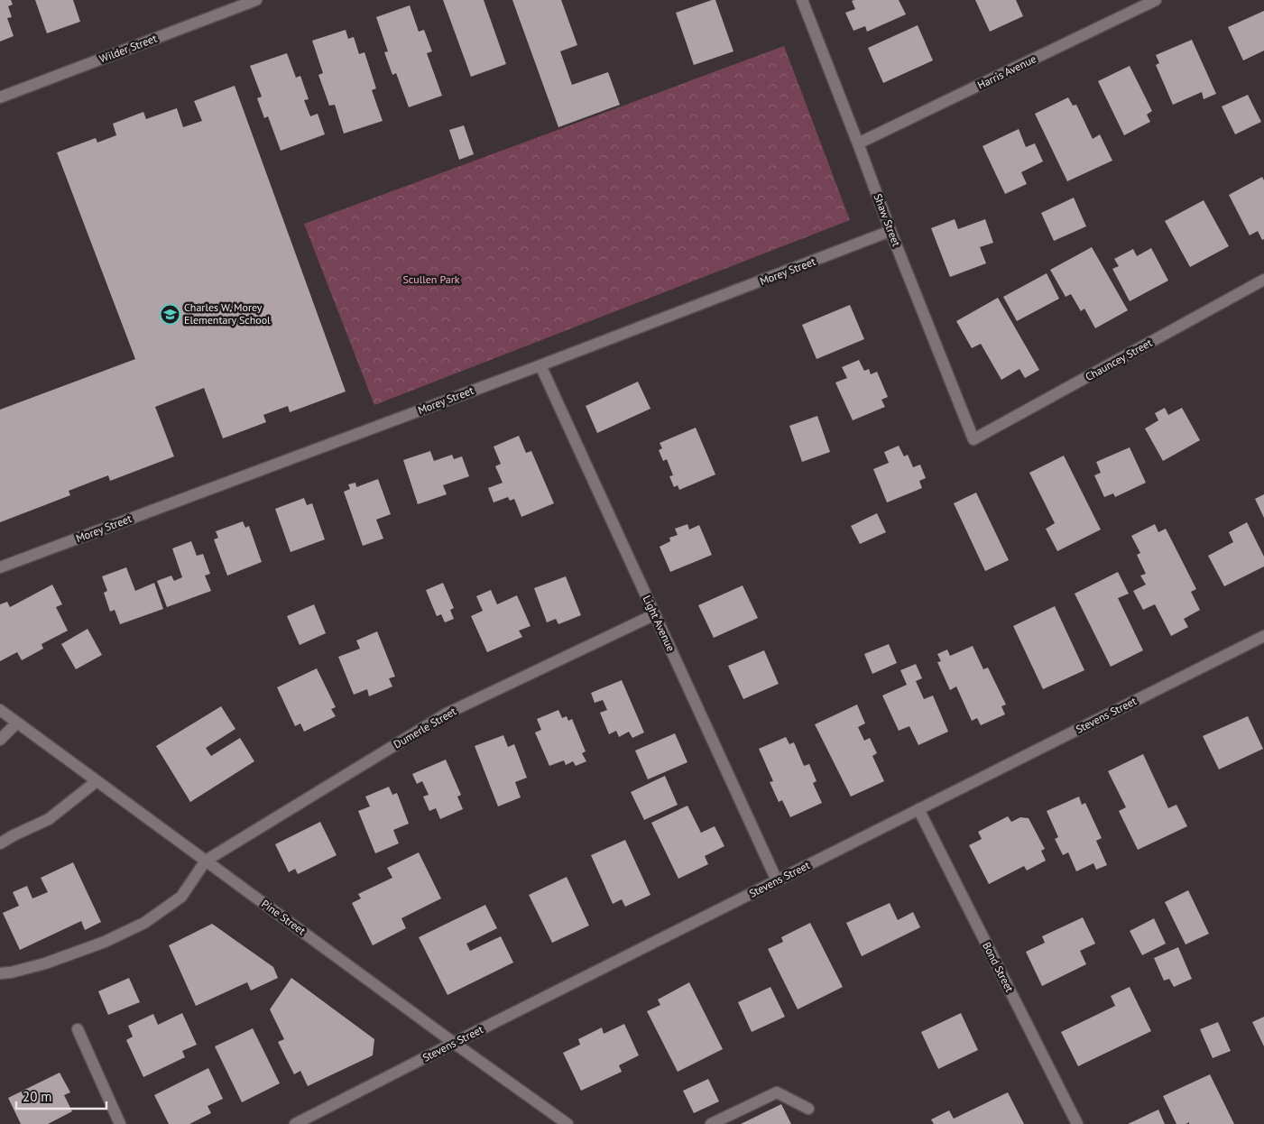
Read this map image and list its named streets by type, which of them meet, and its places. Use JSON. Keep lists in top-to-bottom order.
{
  "streets": {
    "street": [
      "Wilder Street",
      "Harris Avenue",
      "Shaw Street",
      "Morey Street",
      "Chauncey Street",
      "Light Avenue",
      "Stevens Street",
      "Dumerle Street",
      "Pine Street",
      "Bond Street"
    ]
  },
  "crossings": [
    ["Harris Avenue", "Shaw Street"],
    ["Shaw Street", "Morey Street"],
    ["Shaw Street", "Chauncey Street"],
    ["Morey Street", "Light Avenue"],
    ["Light Avenue", "Stevens Street"],
    ["Light Avenue", "Dumerle Street"],
    ["Stevens Street", "Pine Street"],
    ["Stevens Street", "Bond Street"],
    ["Dumerle Street", "Pine Street"]
  ],
  "parks": ["Scullen Park"],
  "places": {
    "school or university": ["Charles W. Morey Elementary School"]
  },
  "scale_bar": "20 m"
}
